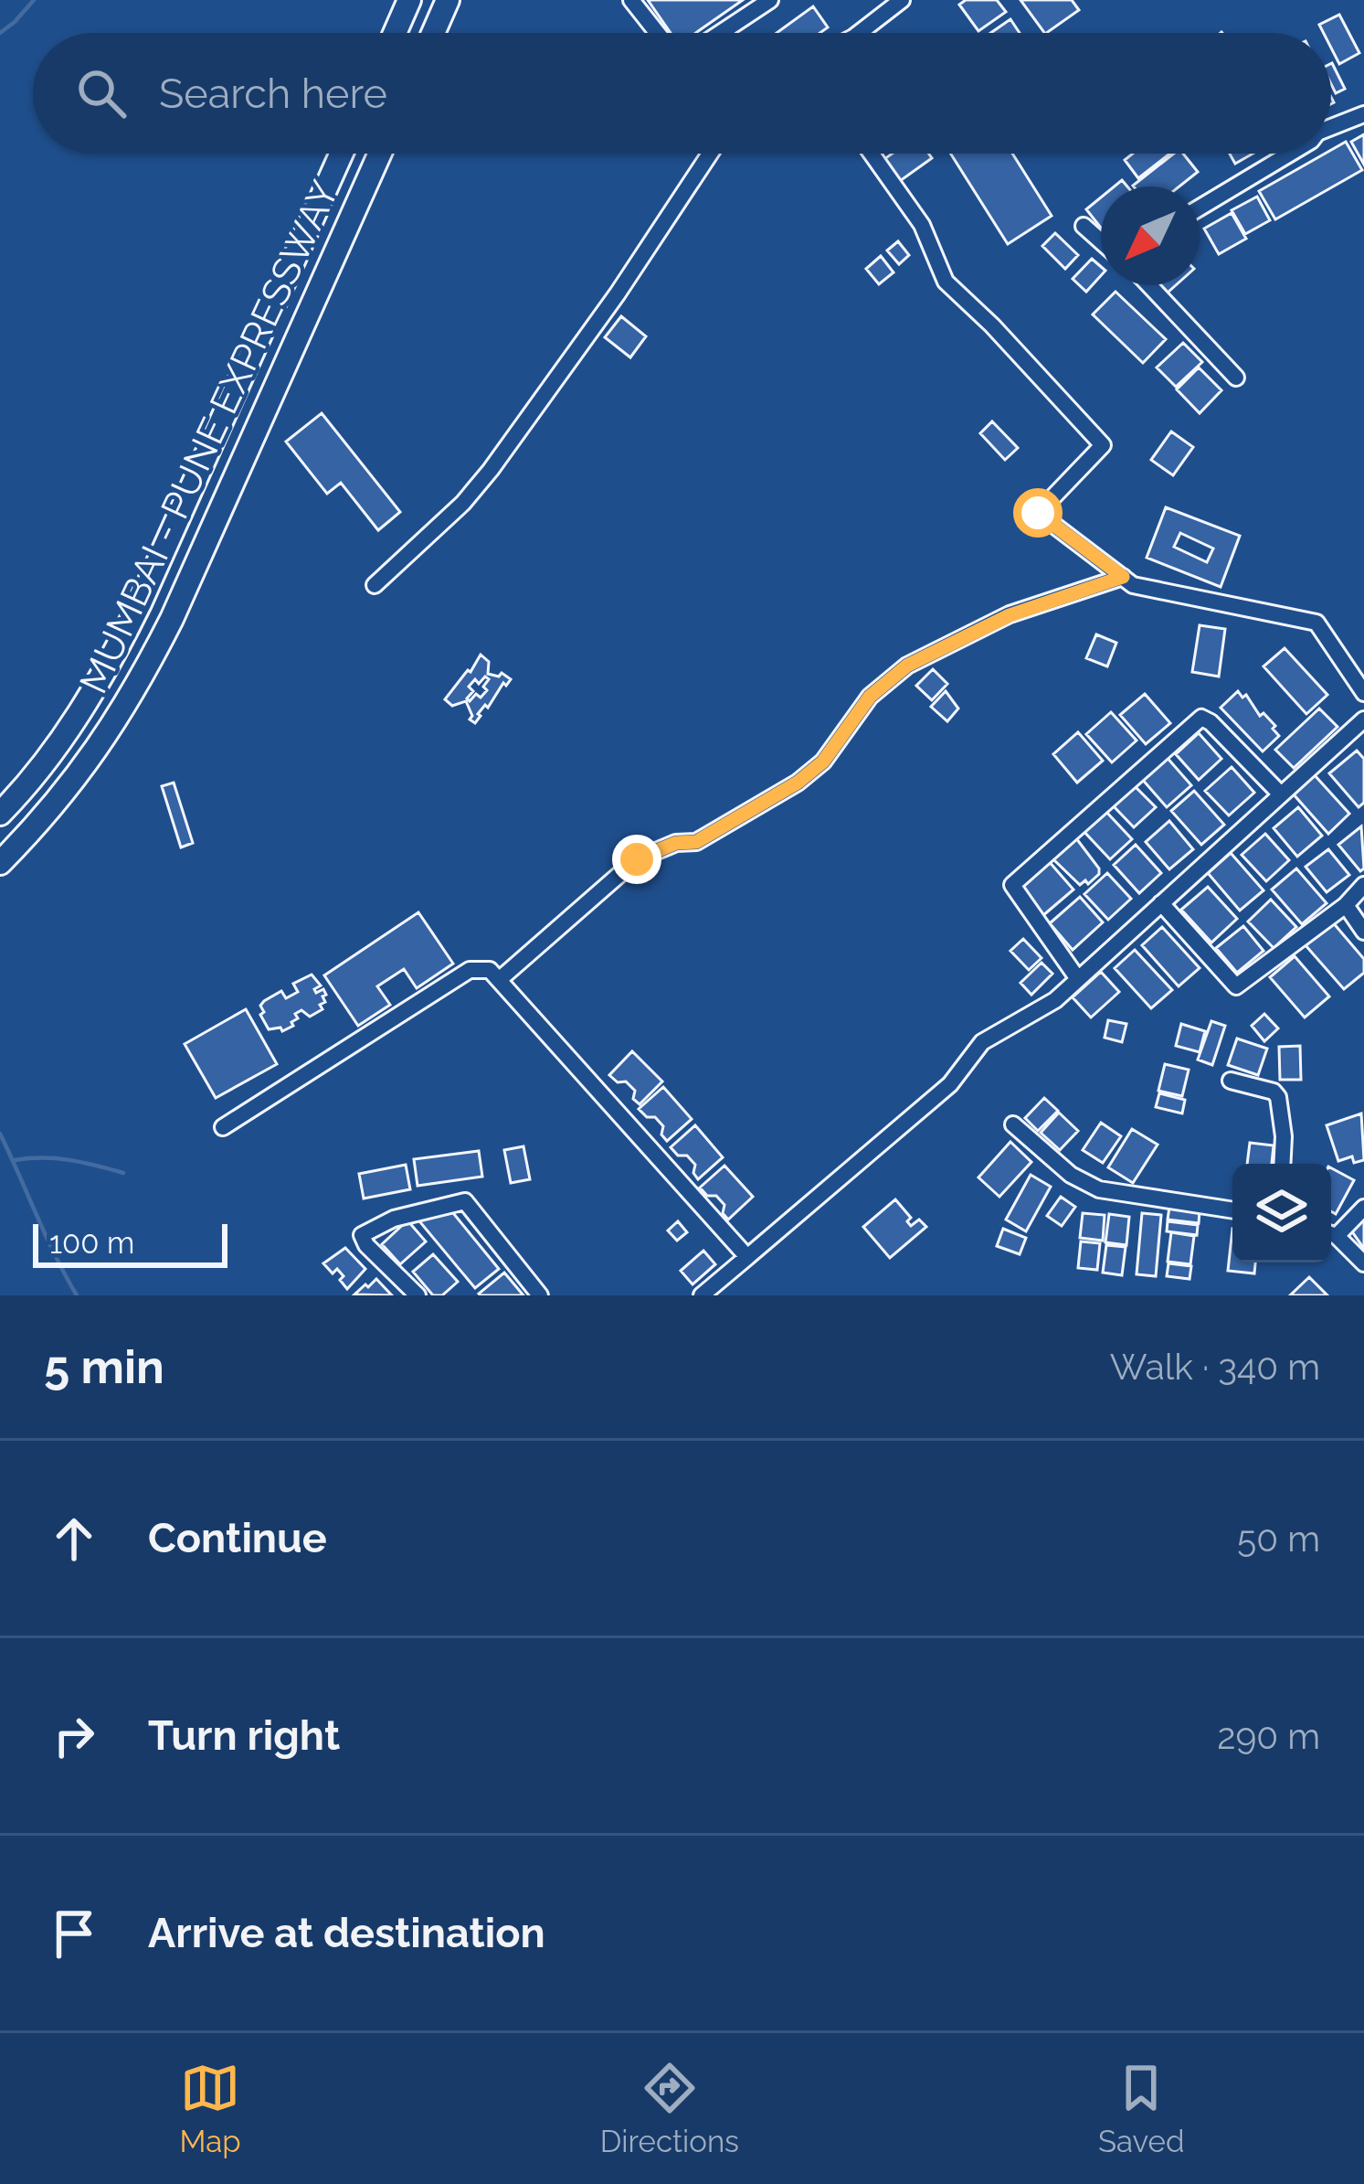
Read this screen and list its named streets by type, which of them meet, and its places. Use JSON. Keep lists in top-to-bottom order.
{
  "streets": {
    "highway": ["MUMBAI - PUNE EXPRESSWAY"]
  },
  "scale_bar": "100 m",
  "north": "bottom left",
  "page": {
    "search": "Search here",
    "scale": "100 m",
    "heading": ["5 min", "Walk · 340 m"],
    "list": [
      ["Continue", "50 m"],
      ["Turn right", "290 m"],
      "Arrive at destination"
    ],
    "nav": ["Map", "Directions", "Saved"]
  }
}
